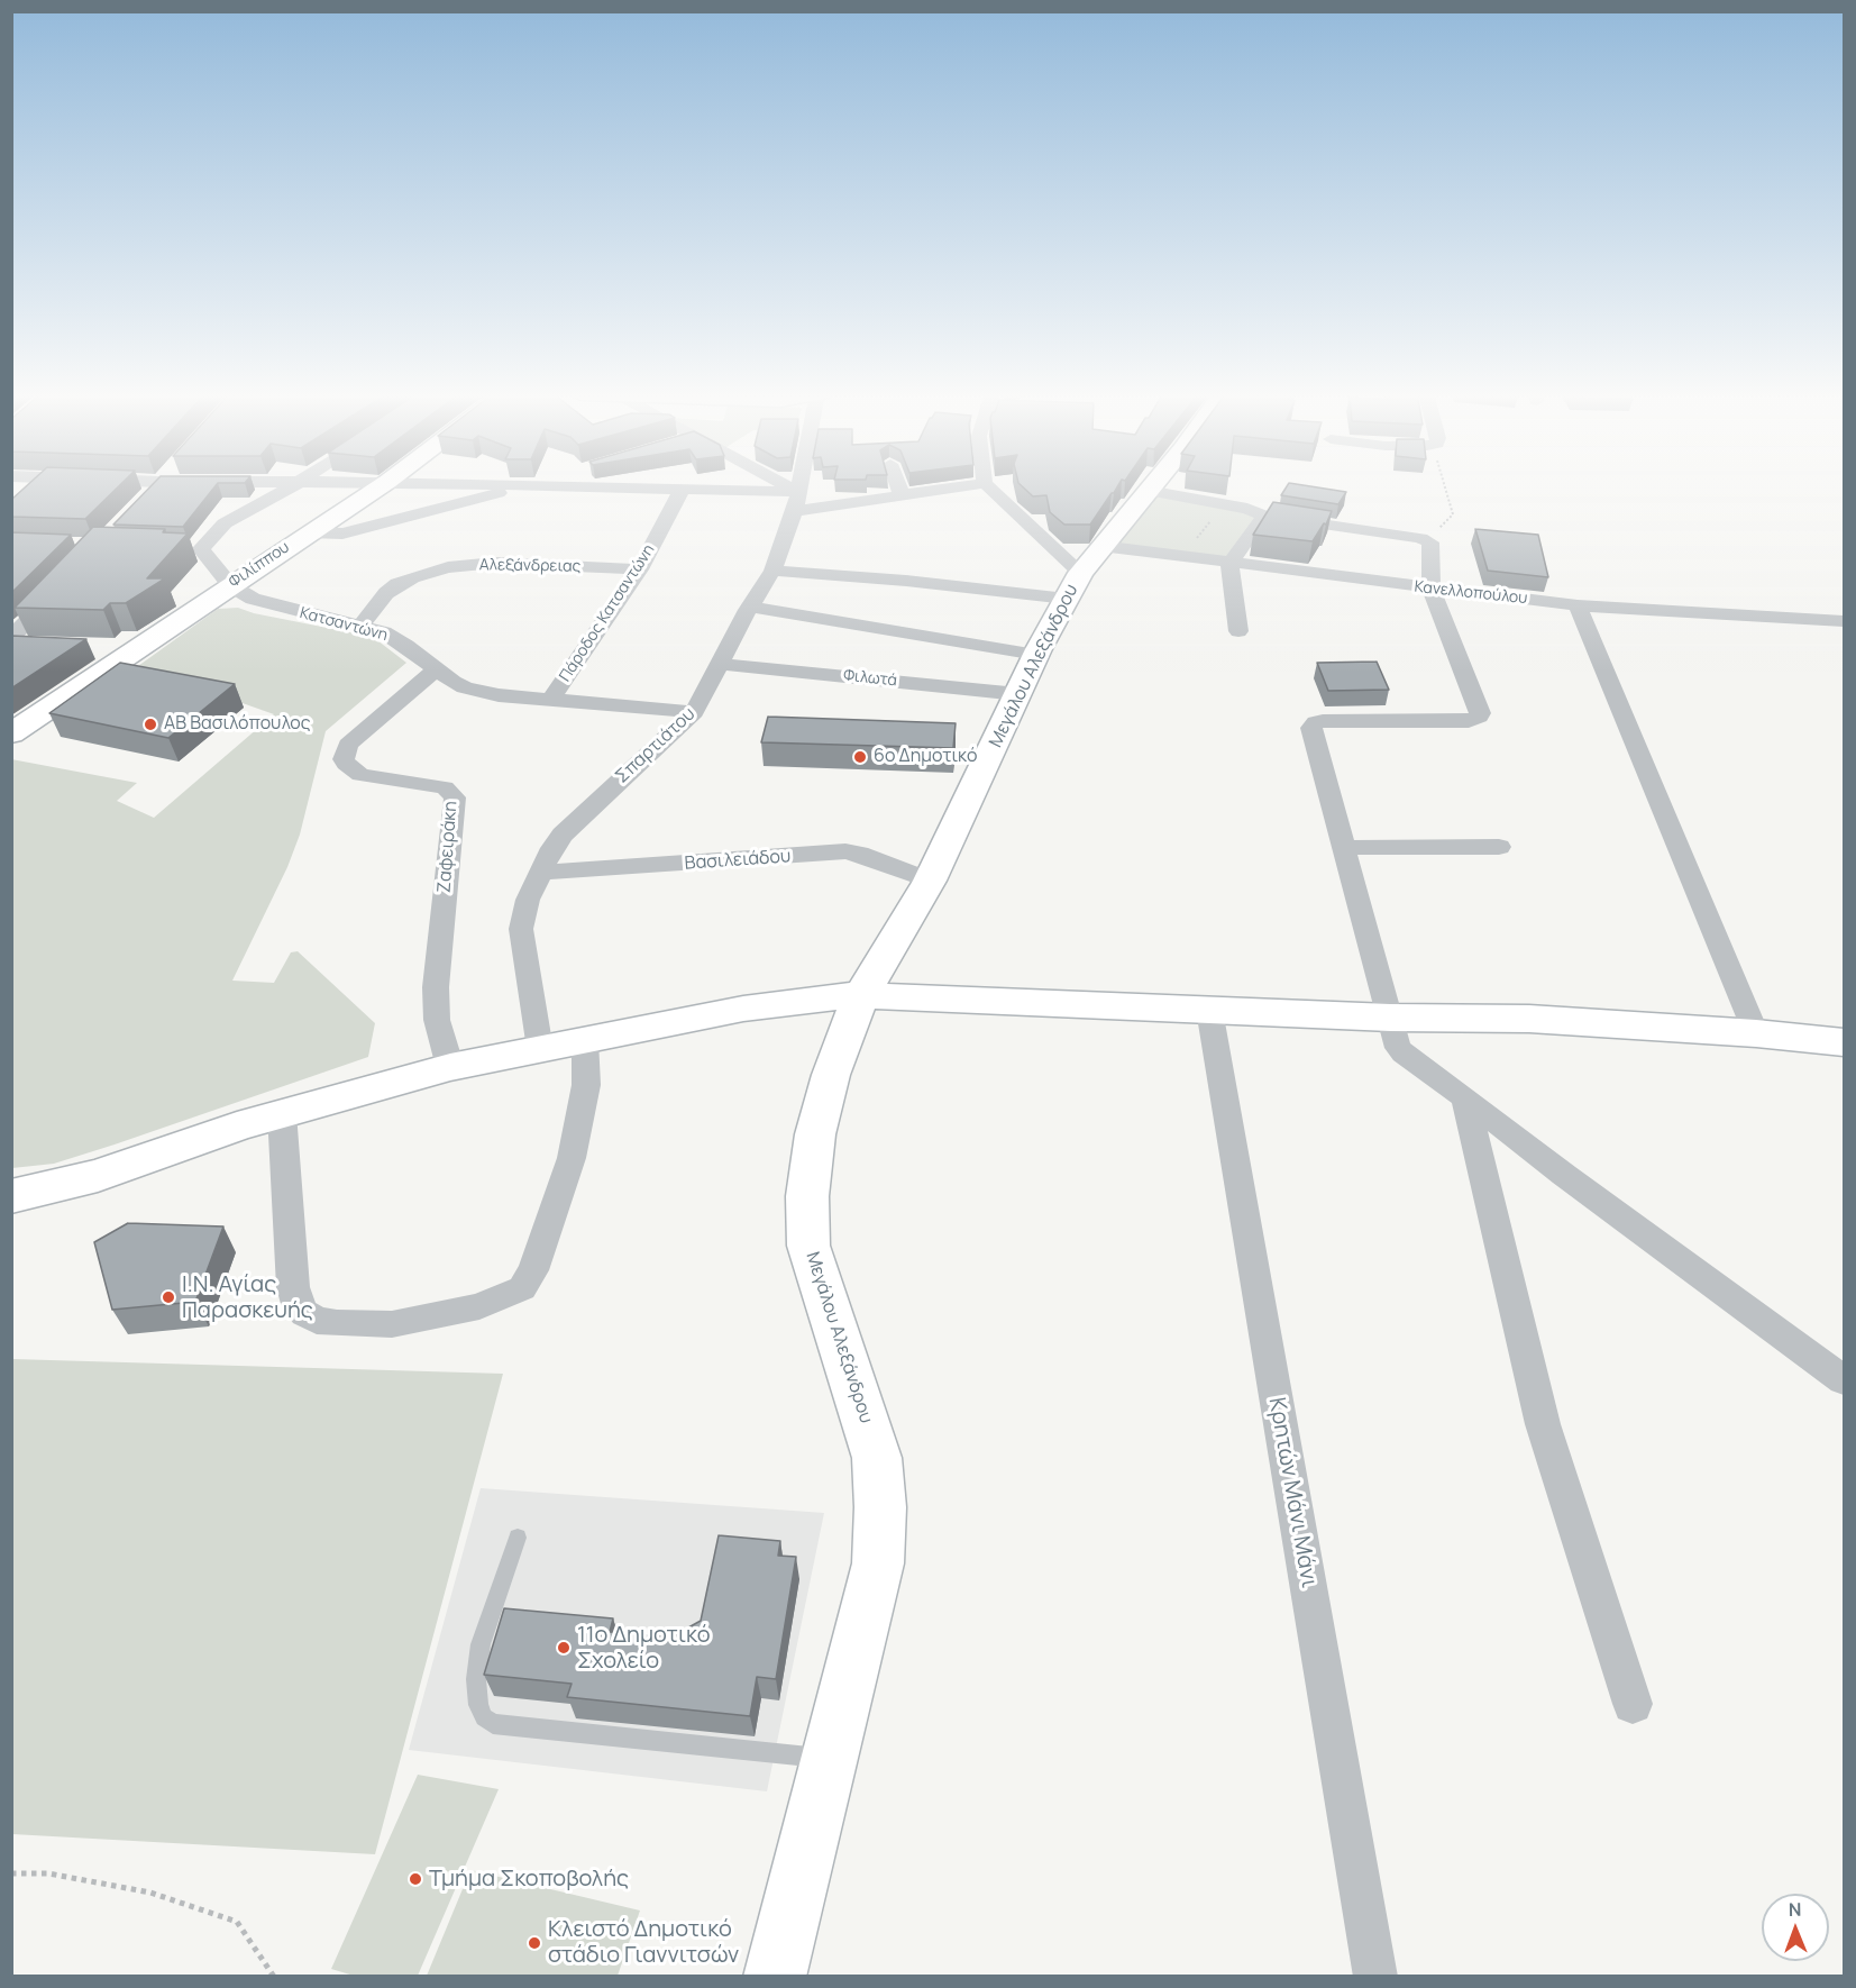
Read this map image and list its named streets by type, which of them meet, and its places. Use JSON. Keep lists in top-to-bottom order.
{
  "streets": {
    "street": [
      "Φιλίππου",
      "Αλεξάνδρειας",
      "Κανελλοπούλου",
      "Πάροδος Κατσαντώνη",
      "Κατσαντώνη",
      "Μεγάλου Αλεξάνδρου",
      "Φιλωτά",
      "Σπαρτιάτου",
      "Ζαφειράκη",
      "Βασιλειάδου",
      "Κρητών Μάνι Μάνι"
    ]
  },
  "crossings": [
    ["Φιλίππου", "Κατσαντώνη"],
    ["Αλεξάνδρειας", "Πάροδος Κατσαντώνη"],
    ["Αλεξάνδρειας", "Κατσαντώνη"],
    ["Κανελλοπούλου", "Μεγάλου Αλεξάνδρου"],
    ["Κανελλοπούλου", "Σπαρτιάτου"],
    ["Πάροδος Κατσαντώνη", "Κατσαντώνη"],
    ["Κατσαντώνη", "Σπαρτιάτου"],
    ["Κατσαντώνη", "Ζαφειράκη"],
    ["Μεγάλου Αλεξάνδρου", "Φιλωτά"],
    ["Μεγάλου Αλεξάνδρου", "Βασιλειάδου"],
    ["Φιλωτά", "Σπαρτιάτου"],
    ["Σπαρτιάτου", "Βασιλειάδου"]
  ],
  "places": [
    "ΑΒ Βασιλόπουλος",
    "6ο Δημοτικό",
    "Ι.Ν. Αγίας Παρασκευής",
    "11ο Δημοτικό Σχολείο",
    "Τμήμα Σκοποβολής",
    "Κλειστό Δημοτικό στάδιο Γιαννιτσών"
  ],
  "north": "top"
}
